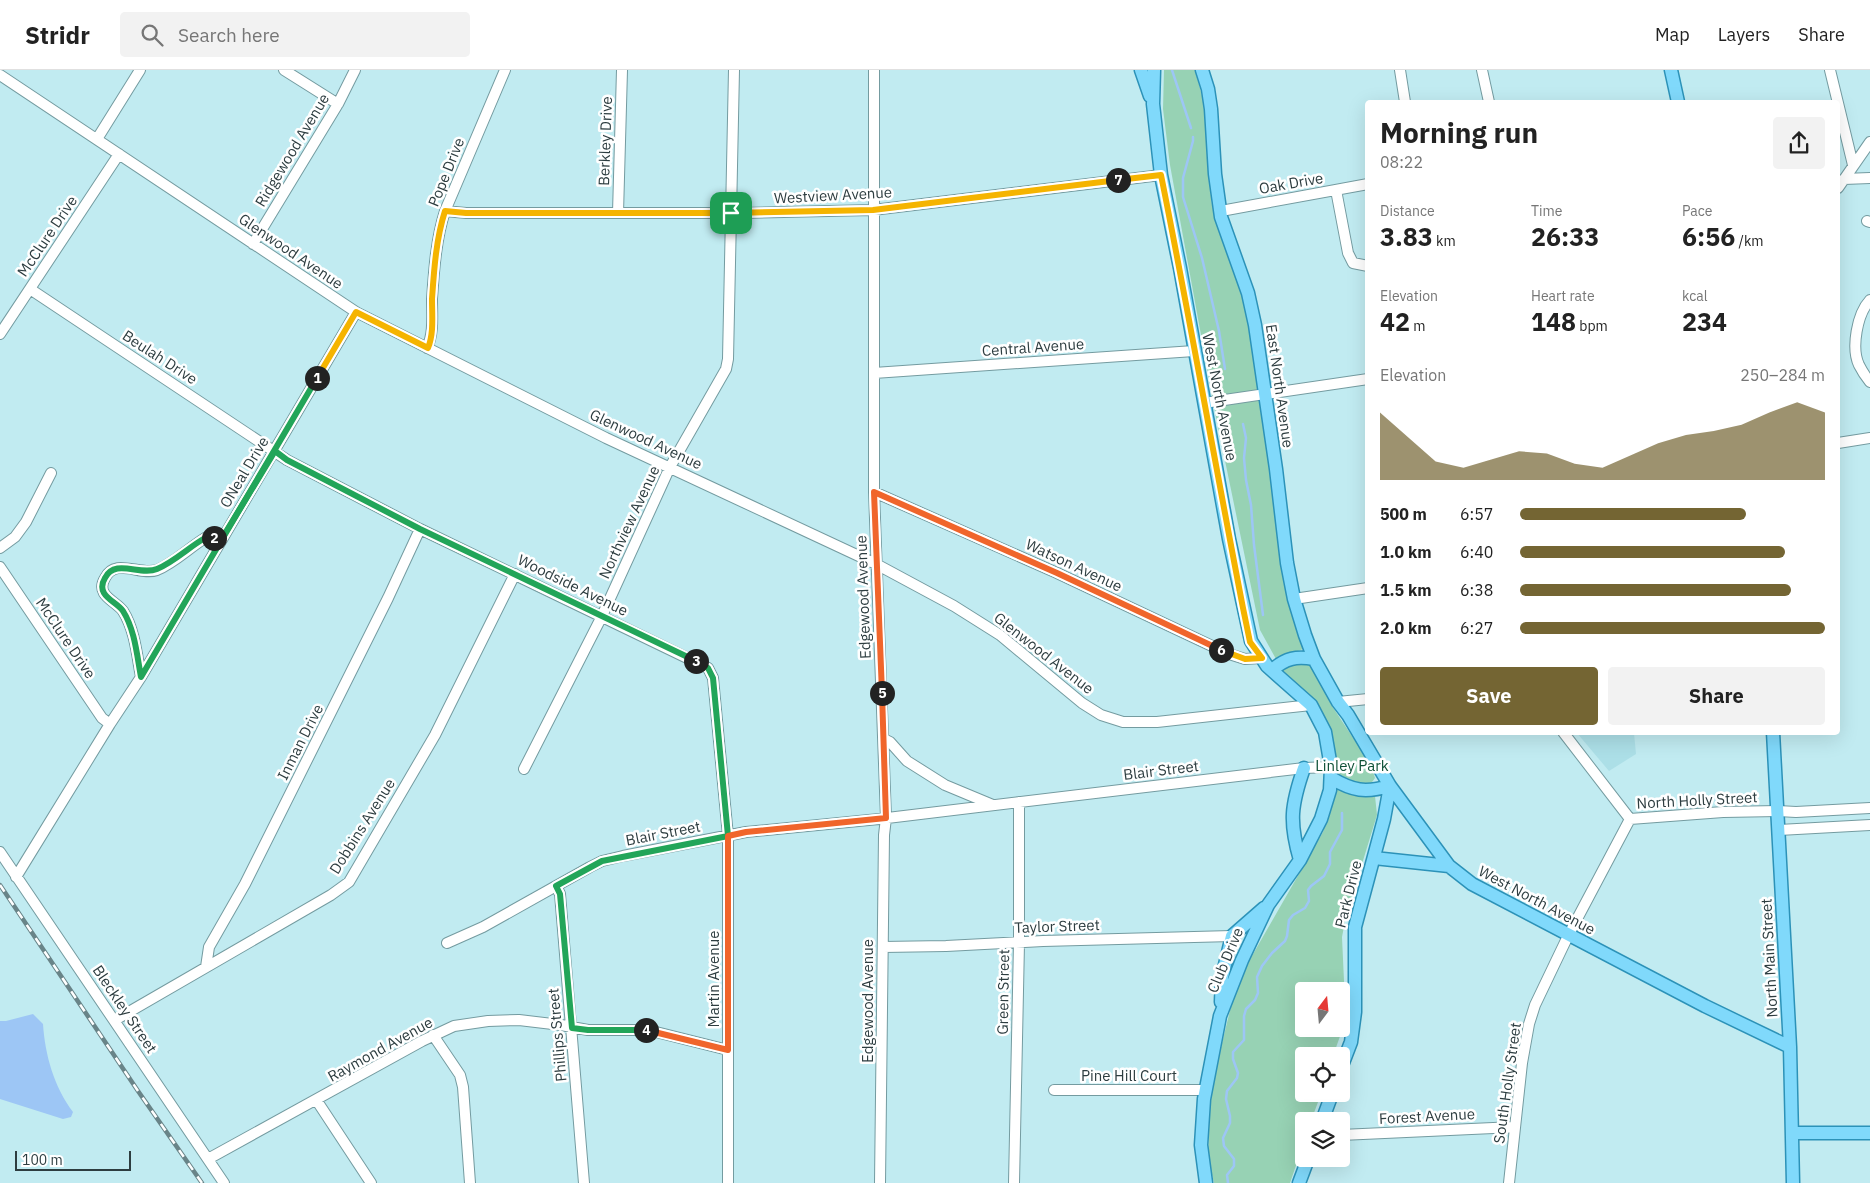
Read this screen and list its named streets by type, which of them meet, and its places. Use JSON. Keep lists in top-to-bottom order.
{
  "streets": {
    "main road": [
      "East North Avenue",
      "West North Avenue",
      "Park Drive",
      "North Main Street",
      "Club Drive"
    ],
    "street": [
      "Berkley Drive",
      "Ridgewood Avenue",
      "Pope Drive",
      "Oak Drive",
      "Westview Avenue",
      "McClure Drive",
      "Glenwood Avenue",
      "Central Avenue",
      "Beulah Drive",
      "ONeal Drive",
      "Northview Avenue",
      "Watson Avenue",
      "Woodside Avenue",
      "Edgewood Avenue",
      "Inman Drive",
      "Blair Street",
      "North Holly Street",
      "Dobbins Avenue",
      "Taylor Street",
      "Martin Avenue",
      "Green Street",
      "Bleckley Street",
      "Phillips Street",
      "Raymond Avenue",
      "Pine Hill Court",
      "South Holly Street",
      "Forest Avenue"
    ]
  },
  "crossings": [
    ["Berkley Drive", "Westview Avenue"],
    ["Ridgewood Avenue", "Glenwood Avenue"],
    ["Pope Drive", "Westview Avenue"],
    ["Pope Drive", "Glenwood Avenue"],
    ["Oak Drive", "East North Avenue"],
    ["Westview Avenue", "West North Avenue"],
    ["Westview Avenue", "Northview Avenue"],
    ["Westview Avenue", "Edgewood Avenue"],
    ["McClure Drive", "Glenwood Avenue"],
    ["McClure Drive", "Beulah Drive"],
    ["McClure Drive", "ONeal Drive"],
    ["Glenwood Avenue", "West North Avenue"],
    ["Glenwood Avenue", "ONeal Drive"],
    ["Glenwood Avenue", "Northview Avenue"],
    ["Glenwood Avenue", "Edgewood Avenue"],
    ["Central Avenue", "West North Avenue"],
    ["Central Avenue", "Edgewood Avenue"],
    ["Beulah Drive", "ONeal Drive"],
    ["Beulah Drive", "Woodside Avenue"],
    ["East North Avenue", "West North Avenue"],
    ["West North Avenue", "Watson Avenue"],
    ["West North Avenue", "North Holly Street"],
    ["West North Avenue", "Park Drive"],
    ["West North Avenue", "North Main Street"],
    ["West North Avenue", "South Holly Street"],
    ["ONeal Drive", "Woodside Avenue"],
    ["ONeal Drive", "Bleckley Street"],
    ["Northview Avenue", "Woodside Avenue"],
    ["Watson Avenue", "Edgewood Avenue"],
    ["Woodside Avenue", "Inman Drive"],
    ["Woodside Avenue", "Blair Street"],
    ["Woodside Avenue", "Dobbins Avenue"],
    ["Woodside Avenue", "Martin Avenue"],
    ["Edgewood Avenue", "Blair Street"],
    ["Edgewood Avenue", "Taylor Street"],
    ["Inman Drive", "Dobbins Avenue"],
    ["Blair Street", "Club Drive"],
    ["Blair Street", "Martin Avenue"],
    ["Blair Street", "Green Street"],
    ["Blair Street", "Phillips Street"],
    ["North Holly Street", "North Main Street"],
    ["North Holly Street", "South Holly Street"],
    ["Dobbins Avenue", "Bleckley Street"],
    ["Taylor Street", "Green Street"],
    ["Club Drive", "Pine Hill Court"],
    ["Martin Avenue", "Raymond Avenue"],
    ["Bleckley Street", "Raymond Avenue"],
    ["Phillips Street", "Raymond Avenue"],
    ["South Holly Street", "Forest Avenue"]
  ],
  "parks": ["Linley Park"],
  "scale_bar": "100 m",
  "north": "top",
  "page": {
    "header": "Stridr",
    "search": "Search here",
    "nav": ["Map", "Layers", "Share"],
    "heading": ["Morning run", "08:22"],
    "pins": [
      "7",
      "1",
      "2",
      "6",
      "3",
      "5",
      "4"
    ],
    "stats": [
      ["Distance", "3.83 km"],
      ["Time", "26:33"],
      ["Pace", "6:56 /km"],
      ["Elevation", "42 m"],
      ["Heart rate", "148 bpm"],
      ["kcal", "234"]
    ],
    "chart": ["Elevation", "250–284 m"],
    "list": [
      {
        "name": "500 m",
        "note": "6:57"
      },
      {
        "name": "1.0 km",
        "note": "6:40"
      },
      {
        "name": "1.5 km",
        "note": "6:38"
      },
      {
        "name": "2.0 km",
        "note": "6:27"
      }
    ],
    "buttons": ["Save", "Share"],
    "scale": "100 m"
  }
}
